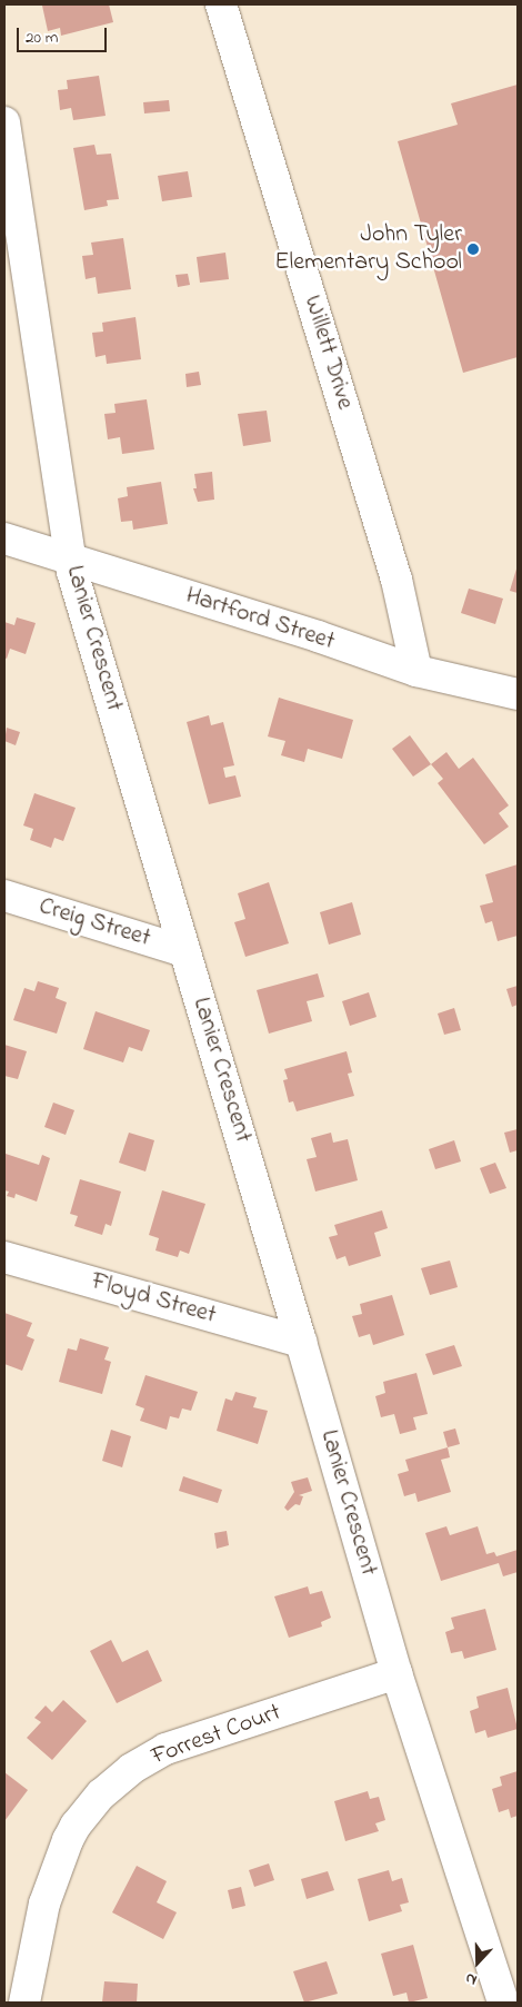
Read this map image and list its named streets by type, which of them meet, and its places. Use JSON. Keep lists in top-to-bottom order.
{
  "streets": {
    "street": [
      "Willett Drive",
      "Hartford Street",
      "Lanier Crescent",
      "Creig Street",
      "Floyd Street",
      "Forrest Court"
    ]
  },
  "crossings": [
    ["Willett Drive", "Hartford Street"],
    ["Hartford Street", "Lanier Crescent"],
    ["Lanier Crescent", "Creig Street"],
    ["Lanier Crescent", "Floyd Street"],
    ["Lanier Crescent", "Forrest Court"]
  ],
  "places": ["John Tyler Elementary School"],
  "scale_bar": "20 m",
  "north": "bottom"
}
